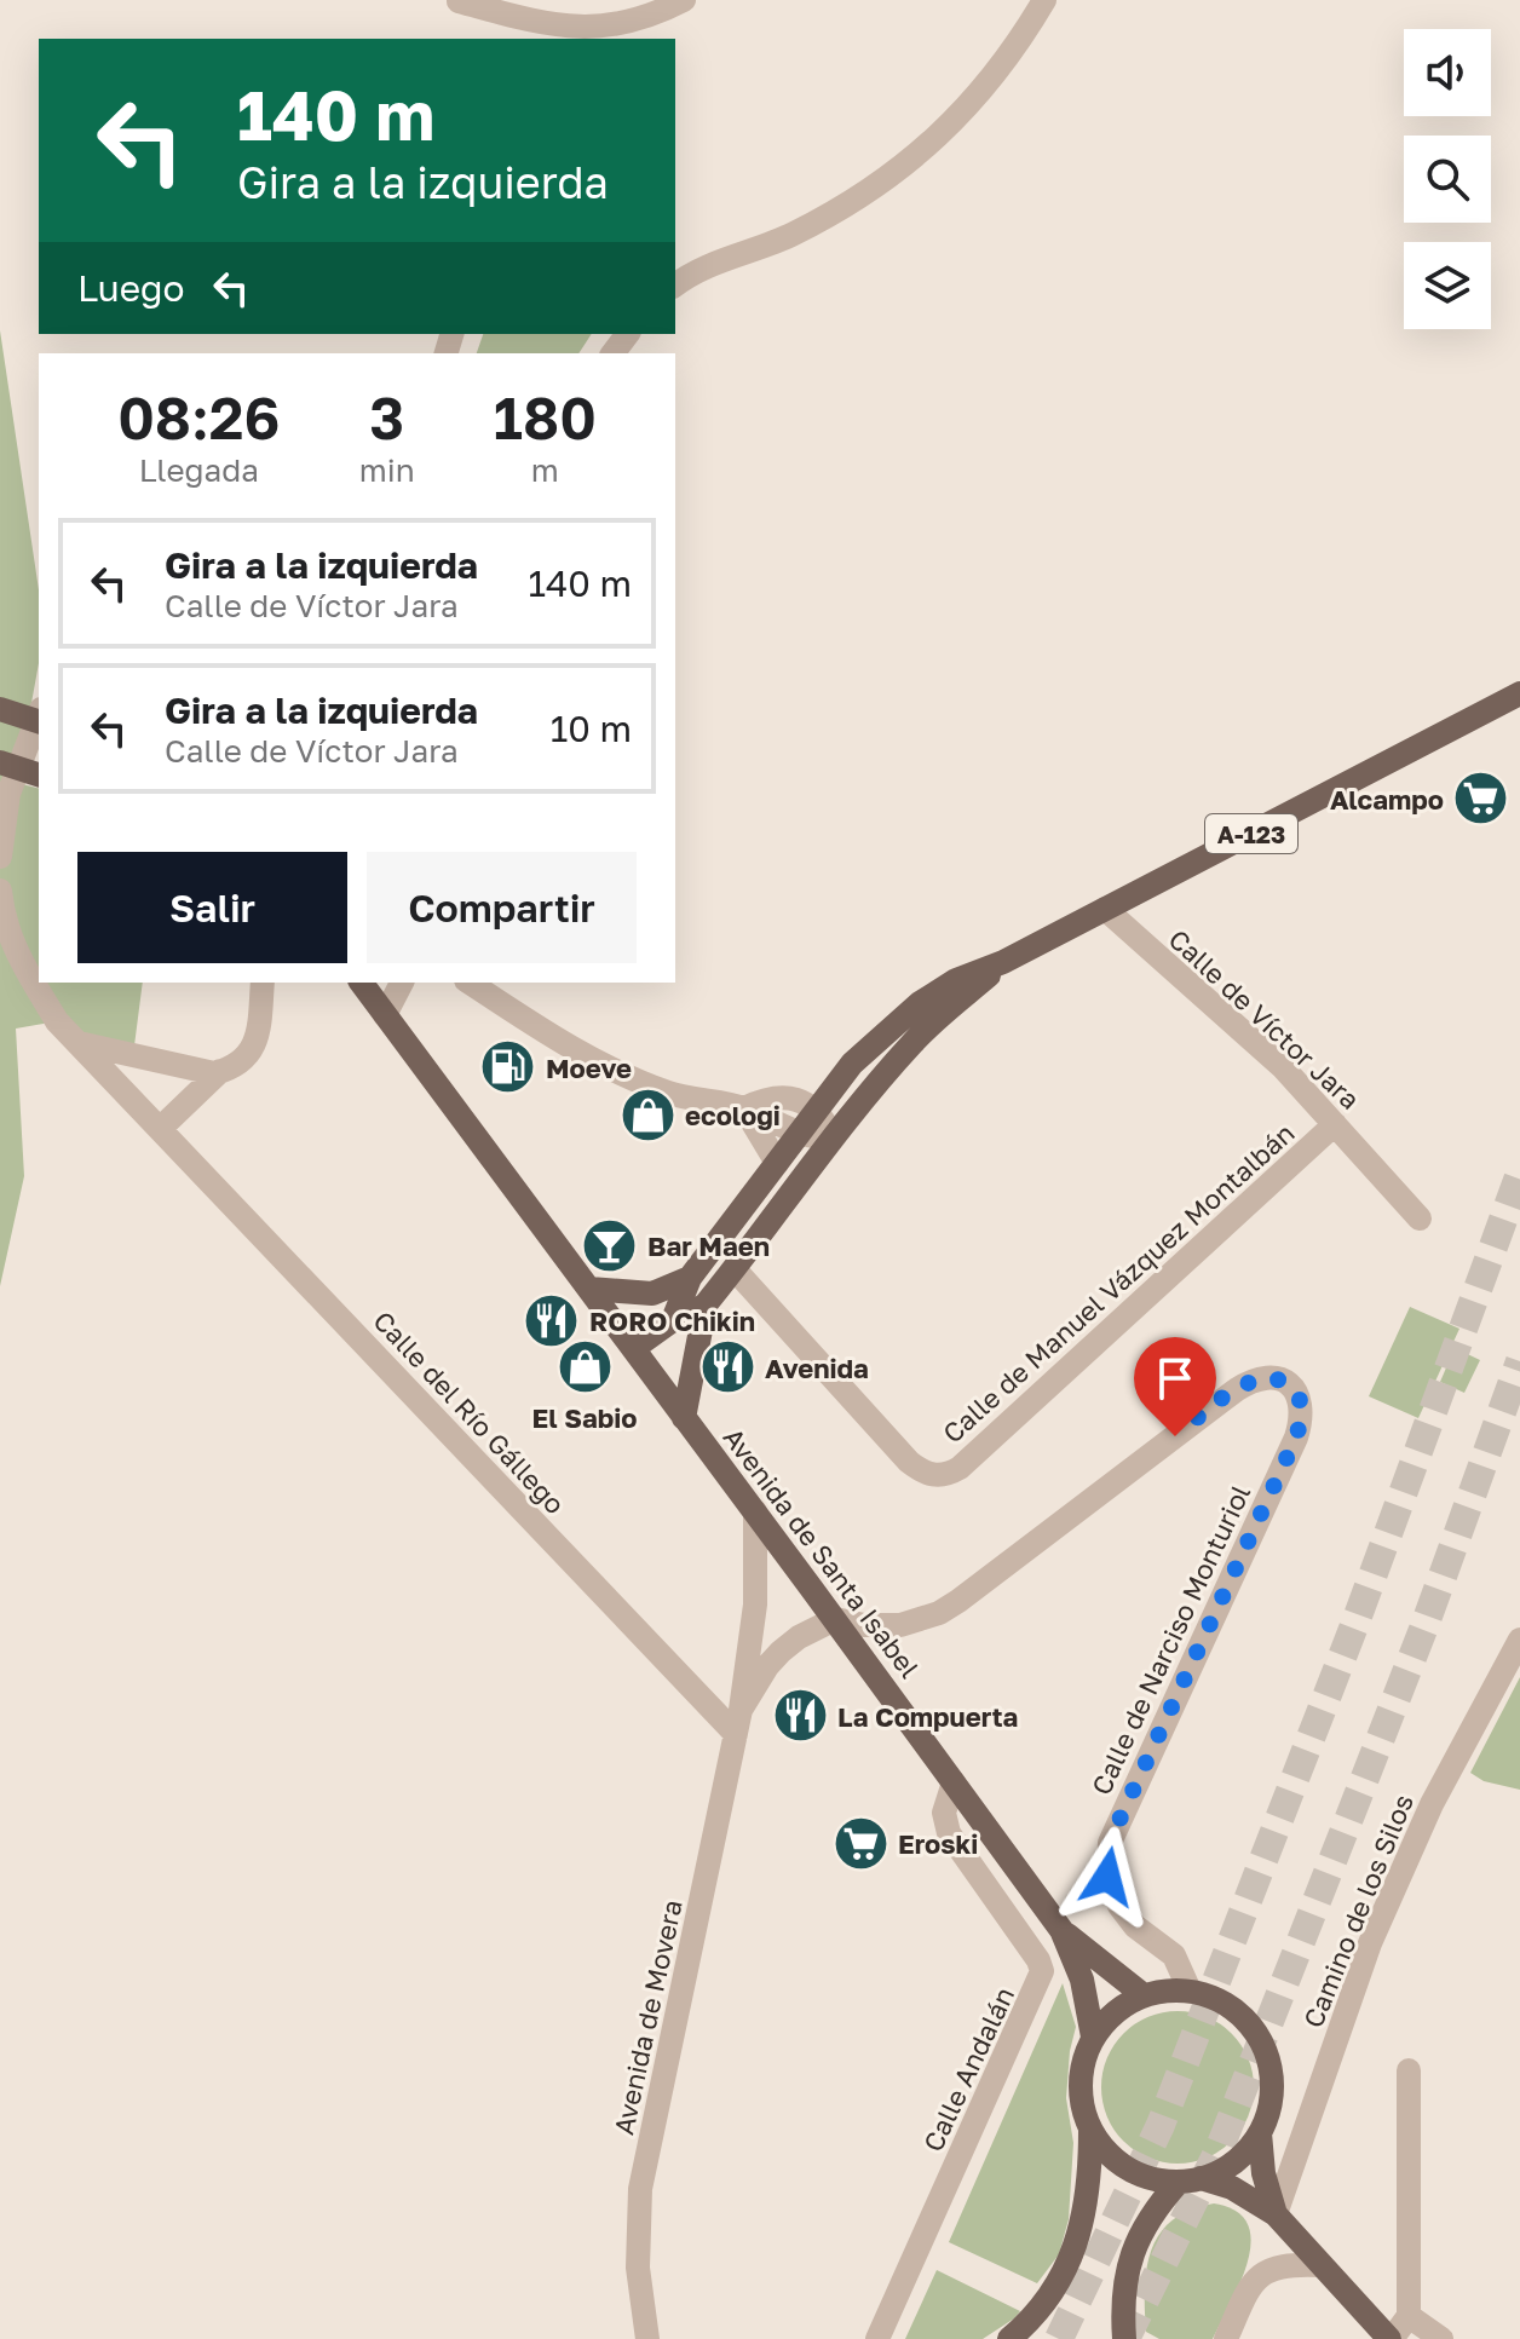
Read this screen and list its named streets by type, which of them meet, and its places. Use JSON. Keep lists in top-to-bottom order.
{
  "streets": {
    "main road": ["A-123", "Avenida de Santa Isabel"],
    "street": [
      "Calle de Víctor Jara",
      "Calle de Manuel Vázquez Montalbán",
      "Calle del Río Gállego",
      "Calle de Narciso Monturiol",
      "Camino de los Silos",
      "Avenida de Movera",
      "Calle Andalán"
    ]
  },
  "crossings": [
    ["A-123", "Calle de Víctor Jara"],
    ["A-123", "Calle de Manuel Vázquez Montalbán"],
    ["A-123", "Avenida de Santa Isabel"],
    ["Calle de Víctor Jara", "Calle de Manuel Vázquez Montalbán"],
    ["Calle del Río Gállego", "Avenida de Movera"],
    ["Avenida de Santa Isabel", "Calle de Narciso Monturiol"],
    ["Avenida de Santa Isabel", "Avenida de Movera"],
    ["Avenida de Santa Isabel", "Calle Andalán"],
    ["Calle de Narciso Monturiol", "Avenida de Movera"]
  ],
  "places": {
    "supermarket": ["Alcampo", "Eroski"],
    "fuel station": ["Moeve"],
    "shop": ["ecologi", "El Sabio"],
    "bar": ["Bar Maen"],
    "restaurant": ["RORO Chikin", "Avenida", "La Compuerta"]
  },
  "page": {
    "turn": ["140 m", "Gira a la izquierda"],
    "then": "Luego",
    "eta": [
      "08:26",
      "Llegada",
      "3",
      "min",
      "180",
      "m"
    ],
    "list": [
      {
        "name": "Gira a la izquierda",
        "note": "Calle de Víctor Jara",
        "value": "140 m"
      },
      {
        "name": "Gira a la izquierda",
        "note": "Calle de Víctor Jara",
        "value": "10 m"
      }
    ],
    "buttons": ["Salir", "Compartir"]
  }
}
